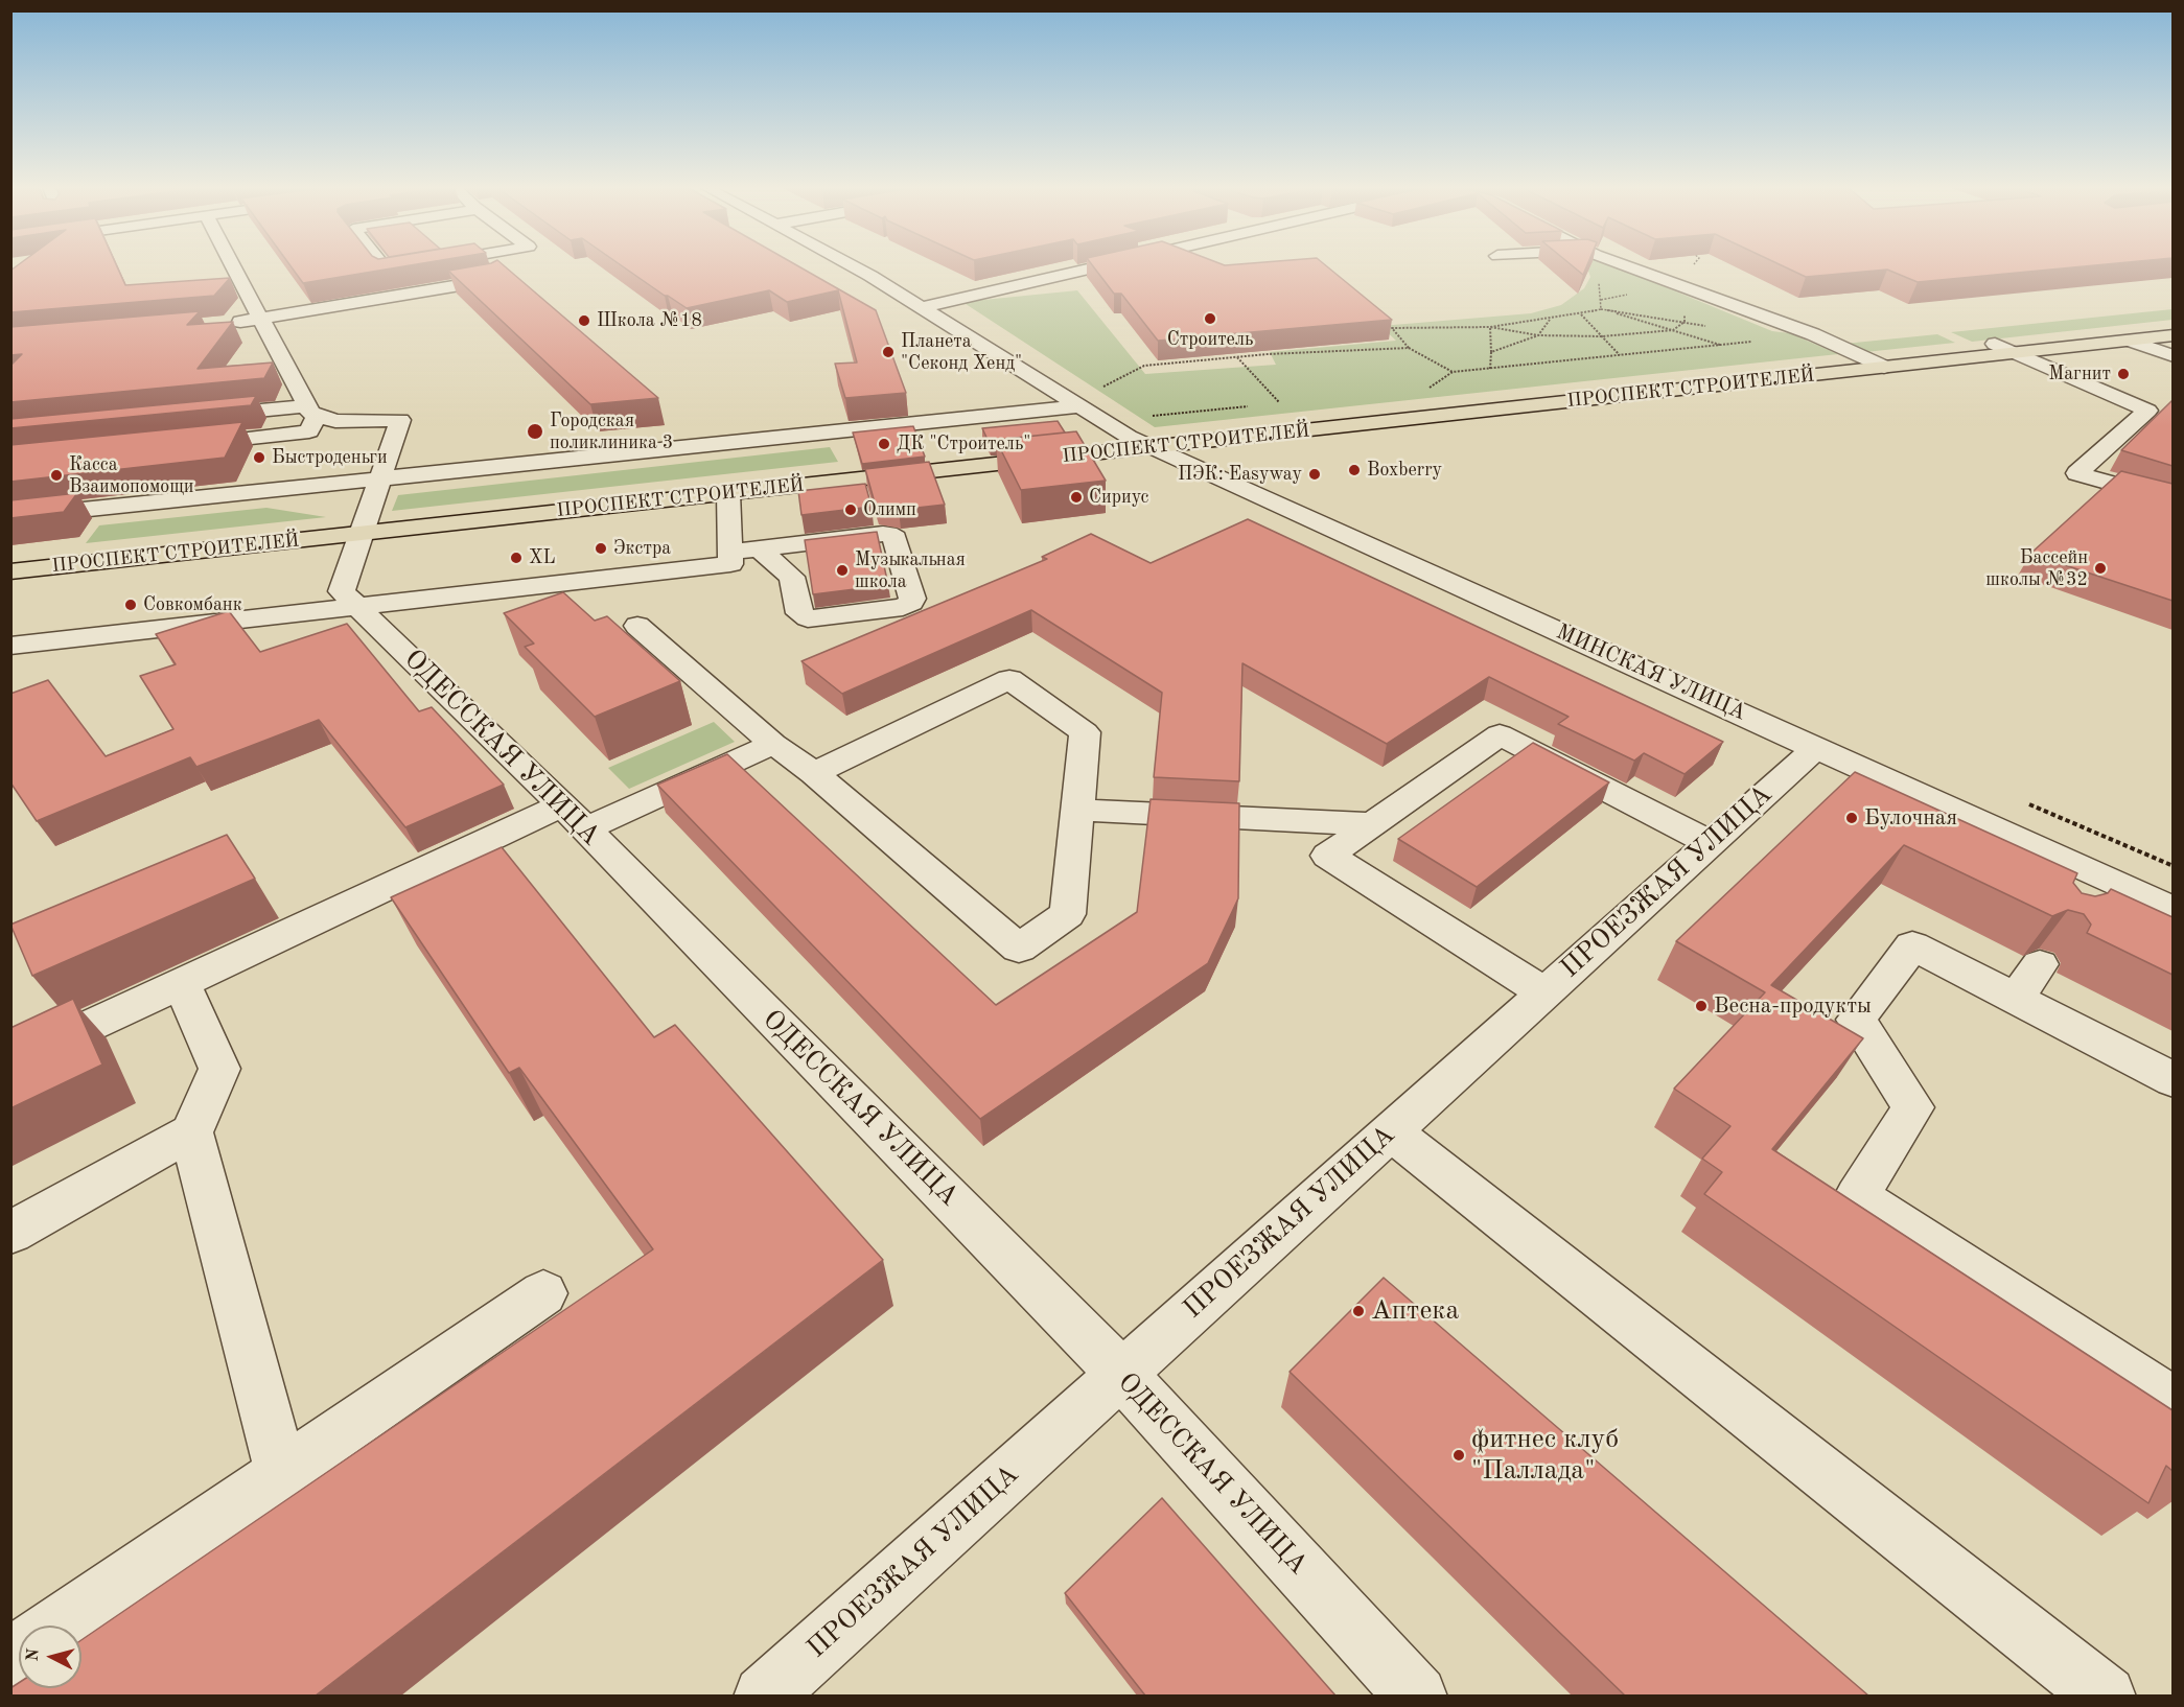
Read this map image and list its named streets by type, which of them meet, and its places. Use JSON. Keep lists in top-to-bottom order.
{
  "streets": {
    "main road": ["ПРОСПЕКТ СТРОИТЕЛЕЙ"],
    "street": ["МИНСКАЯ УЛИЦА", "ОДЕССКАЯ УЛИЦА", "ПРОЕЗЖАЯ УЛИЦА"]
  },
  "crossings": [
    ["ПРОСПЕКТ СТРОИТЕЛЕЙ", "МИНСКАЯ УЛИЦА"],
    ["ПРОСПЕКТ СТРОИТЕЛЕЙ", "ОДЕССКАЯ УЛИЦА"],
    ["МИНСКАЯ УЛИЦА", "ПРОЕЗЖАЯ УЛИЦА"],
    ["ОДЕССКАЯ УЛИЦА", "ПРОЕЗЖАЯ УЛИЦА"]
  ],
  "places": [
    "Строитель",
    "Школа №18",
    "Планета \"Секонд Хенд\"",
    "Магнит",
    "Городская поликлиника 3",
    "ДК \"Строитель\"",
    "Быстроденьги",
    "Boxberry",
    "ПЭК: Easyway",
    "Касса Взаимопомощи",
    "Сириус",
    "Олимп",
    "Экстра",
    "XL",
    "Бассейн школы №32",
    "Музыкальная школа",
    "Совкомбанк",
    "Булочная",
    "Весна-продукты",
    "Аптека",
    "фитнес клуб \"Паллада\""
  ],
  "north": "left"
}
